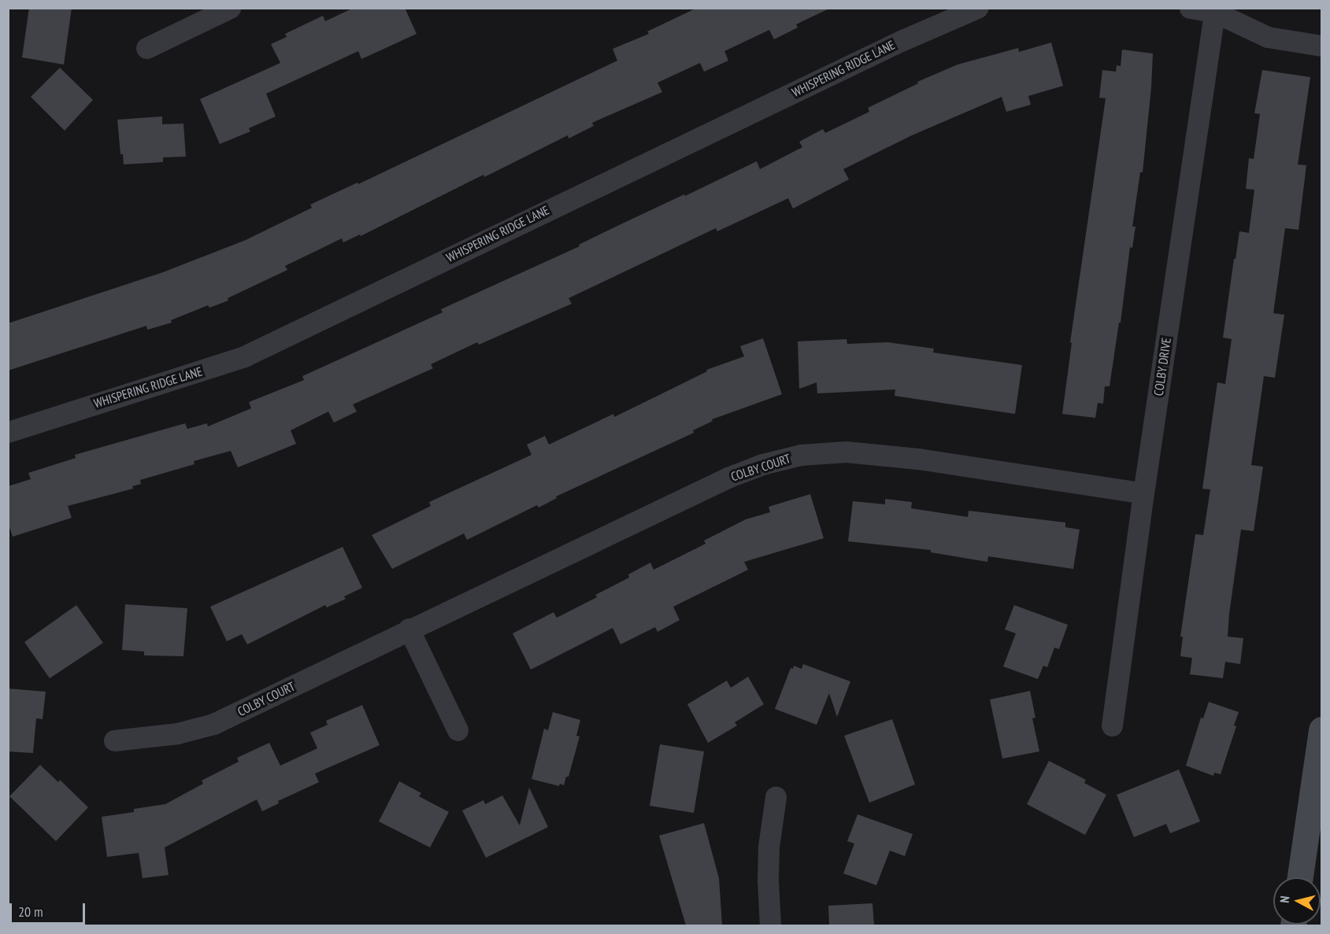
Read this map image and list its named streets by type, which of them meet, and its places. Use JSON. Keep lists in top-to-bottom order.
{
  "streets": {
    "street": ["WHISPERING RIDGE LANE", "COLBY DRIVE", "COLBY COURT"]
  },
  "crossings": [
    ["COLBY DRIVE", "COLBY COURT"]
  ],
  "scale_bar": "20 m",
  "north": "left"
}
